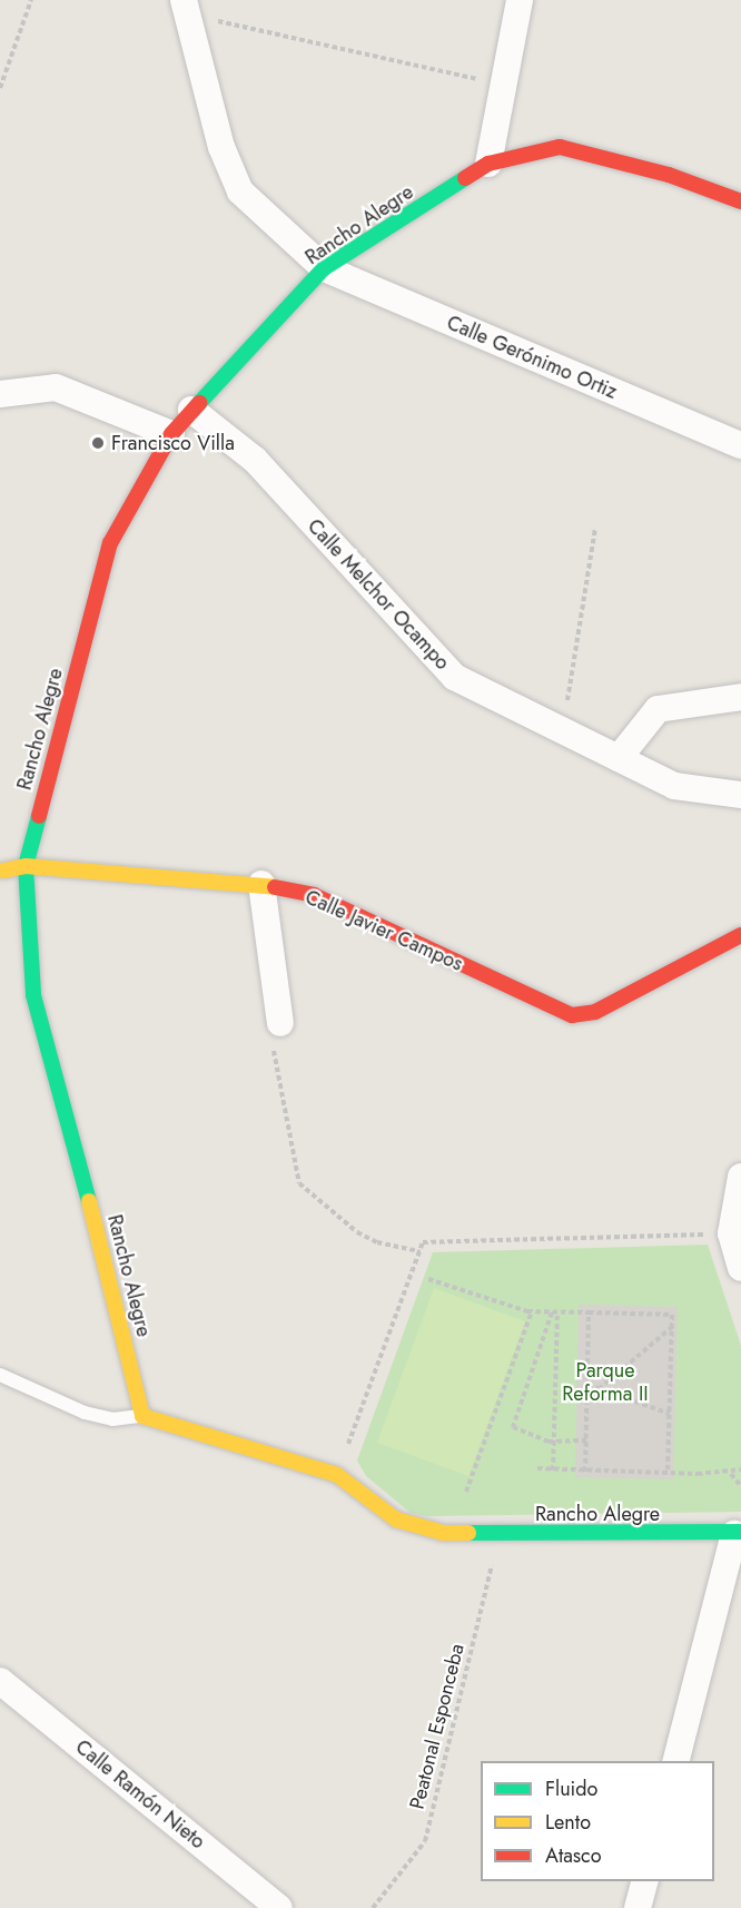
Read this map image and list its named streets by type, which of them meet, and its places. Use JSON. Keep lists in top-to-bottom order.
{
  "streets": {
    "street": [
      "Rancho Alegre",
      "Calle Gerónimo Ortiz",
      "Calle Melchor Ocampo",
      "Calle Javier Campos",
      "Calle Ramón Nieto"
    ],
    "path": ["Peatonal Esponceba"]
  },
  "crossings": [
    ["Rancho Alegre", "Calle Gerónimo Ortiz"],
    ["Rancho Alegre", "Calle Melchor Ocampo"],
    ["Rancho Alegre", "Calle Javier Campos"],
    ["Rancho Alegre", "Peatonal Esponceba"]
  ],
  "parks": ["Parque Reforma II"],
  "places": ["Francisco Villa"],
  "legend": ["Fluido", "Lento", "Atasco"]
}
